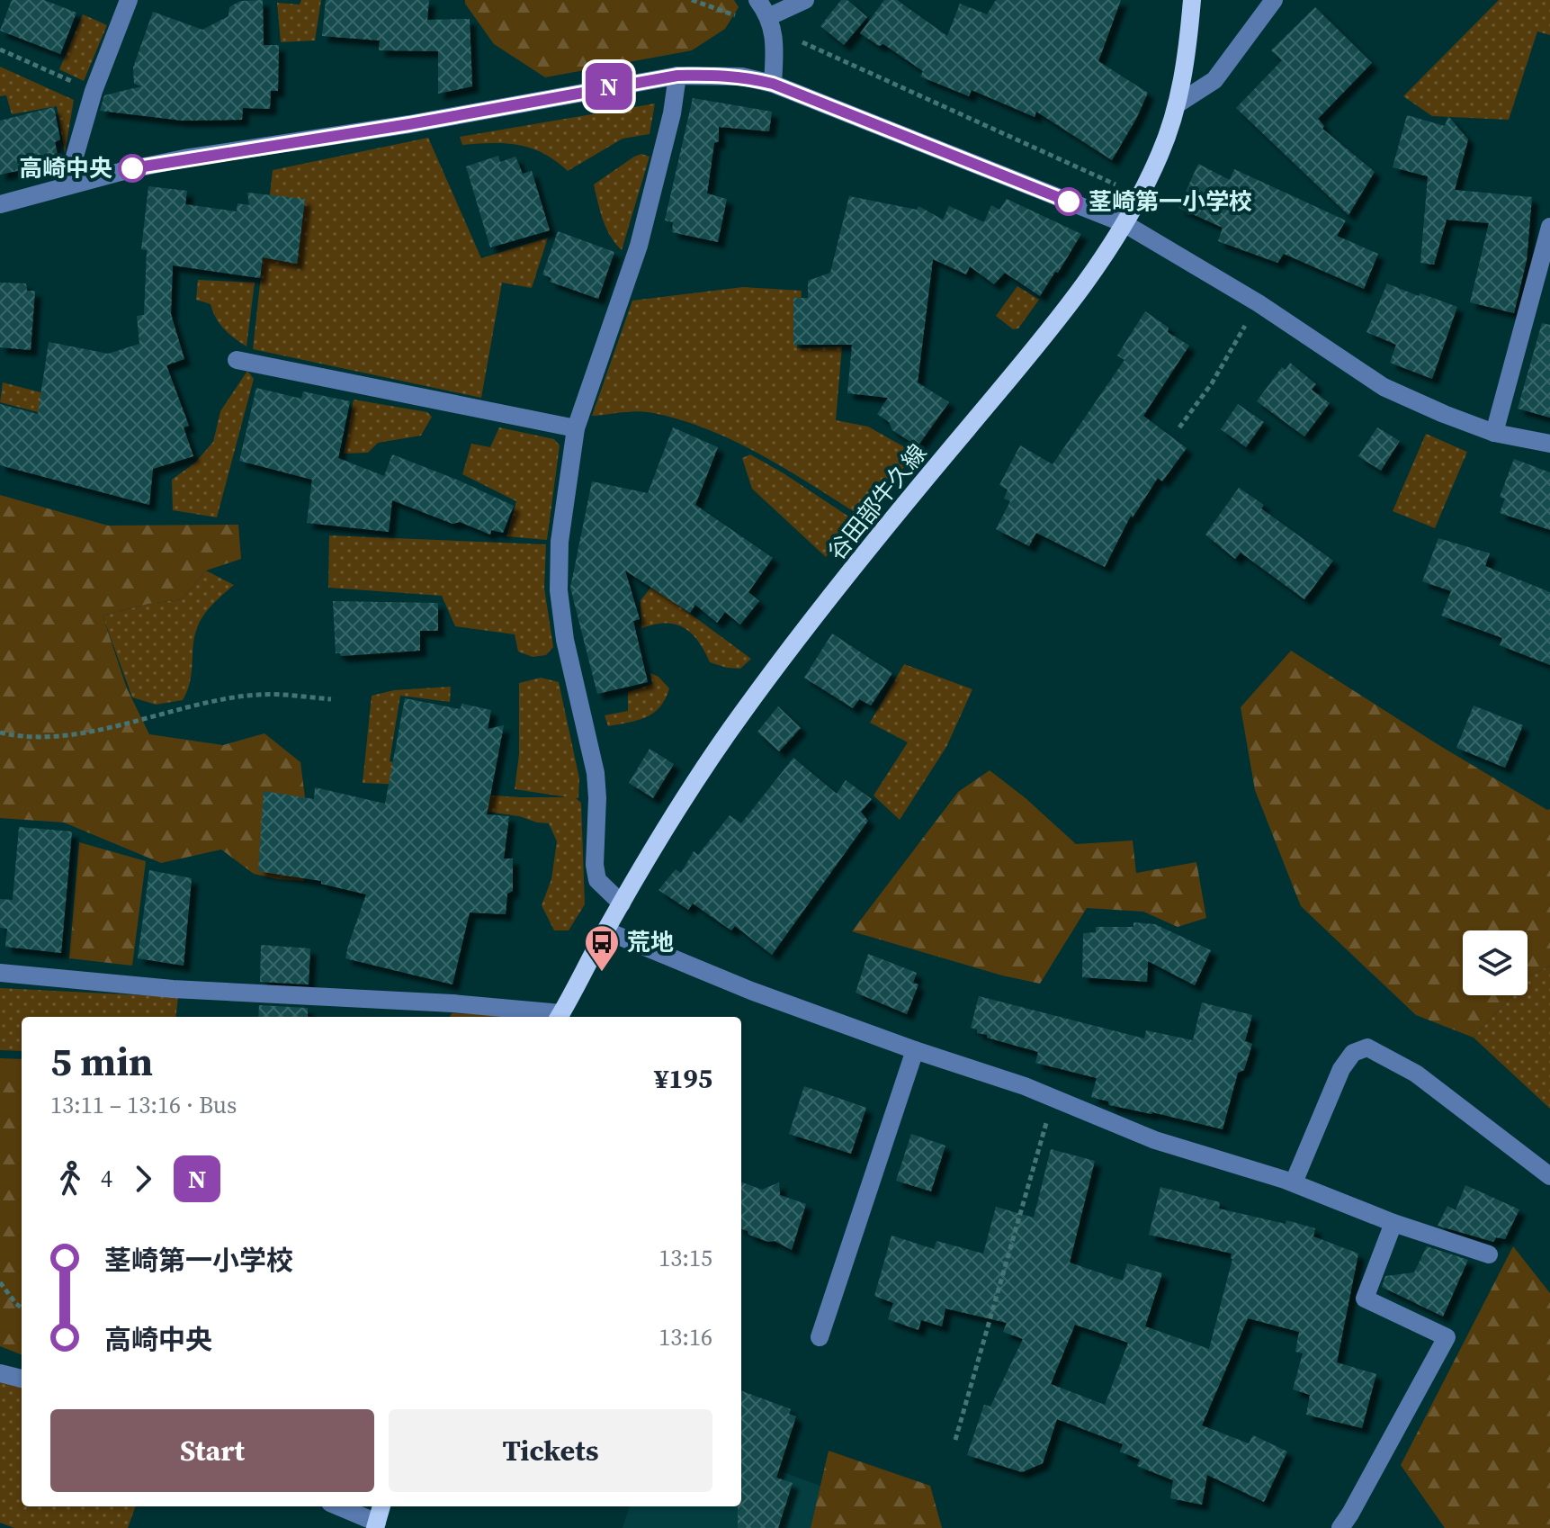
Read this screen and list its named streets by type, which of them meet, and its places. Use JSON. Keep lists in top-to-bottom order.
{
  "streets": {
    "main road": ["谷田部牛久線"]
  },
  "places": {
    "other": ["高崎中央", "茎崎第一小学校"],
    "bus stop": ["荒地"]
  },
  "lines": ["bus line N"],
  "page": {
    "on_map": "N",
    "heading": ["5 min", "13:11 – 13:16 · Bus", "¥195"],
    "legs": ["4", "N"],
    "list": [
      {
        "name": "茎崎第一小学校",
        "value": "13:15"
      },
      {
        "name": "高崎中央",
        "value": "13:16"
      }
    ],
    "buttons": ["Start", "Tickets"]
  }
}
